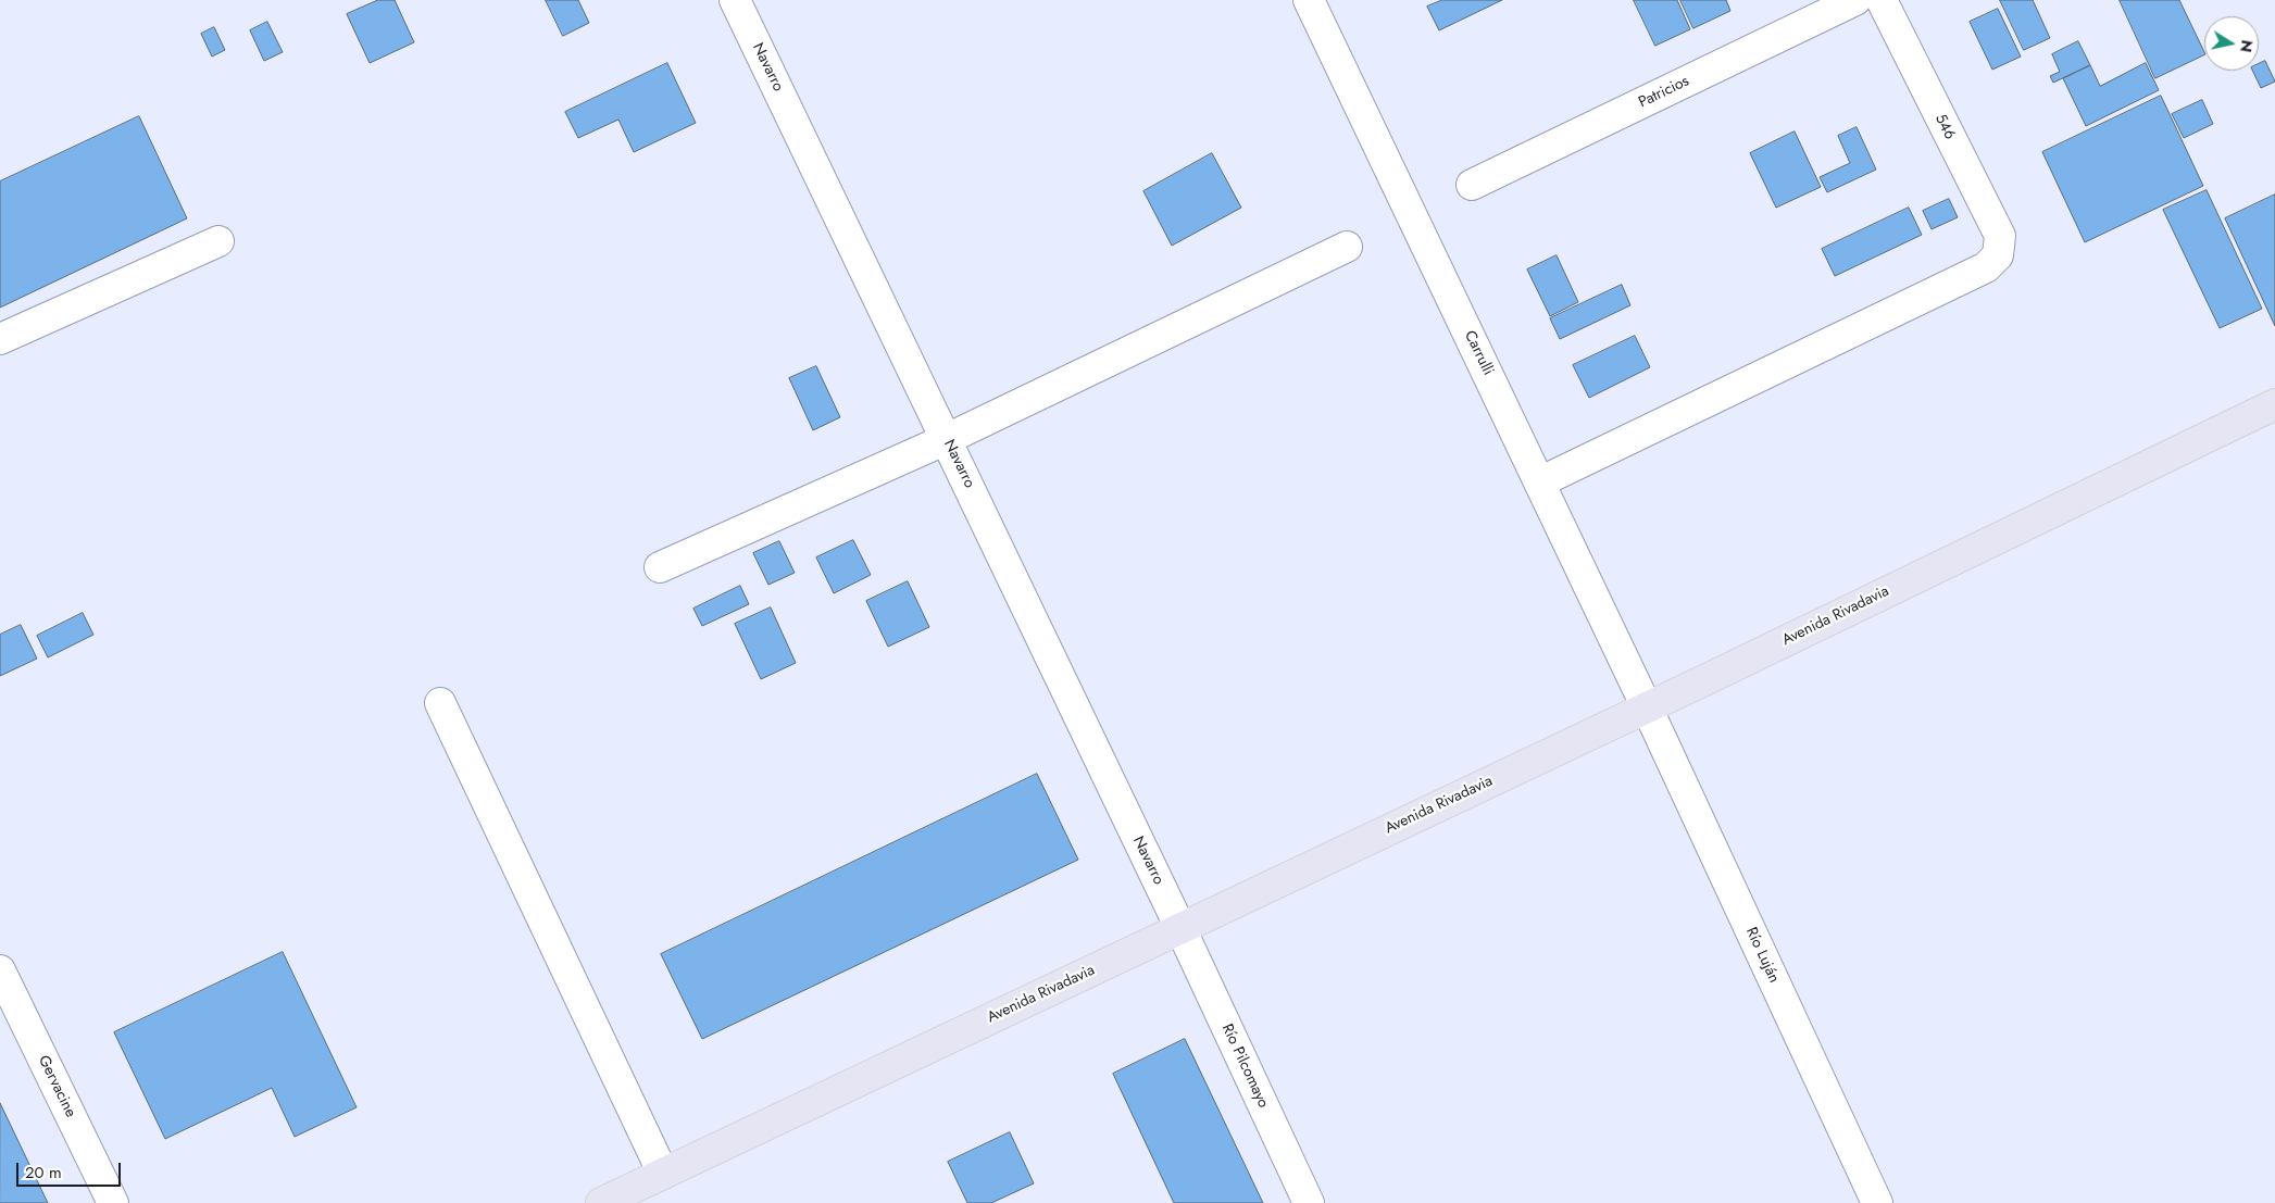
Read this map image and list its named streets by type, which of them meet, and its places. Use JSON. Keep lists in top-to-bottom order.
{
  "streets": {
    "main road": ["Avenida Rivadavia"],
    "street": [
      "Navarro",
      "Patricios",
      "546",
      "Carrulli",
      "Río Luján",
      "Río Pilcomayo",
      "Gervacine"
    ]
  },
  "crossings": [
    ["Navarro", "Avenida Rivadavia"],
    ["Navarro", "Río Pilcomayo"],
    ["546", "Carrulli"],
    ["Carrulli", "Avenida Rivadavia"],
    ["Carrulli", "Río Luján"],
    ["Avenida Rivadavia", "Río Luján"],
    ["Avenida Rivadavia", "Río Pilcomayo"]
  ],
  "scale_bar": "20 m",
  "north": "right"
}
